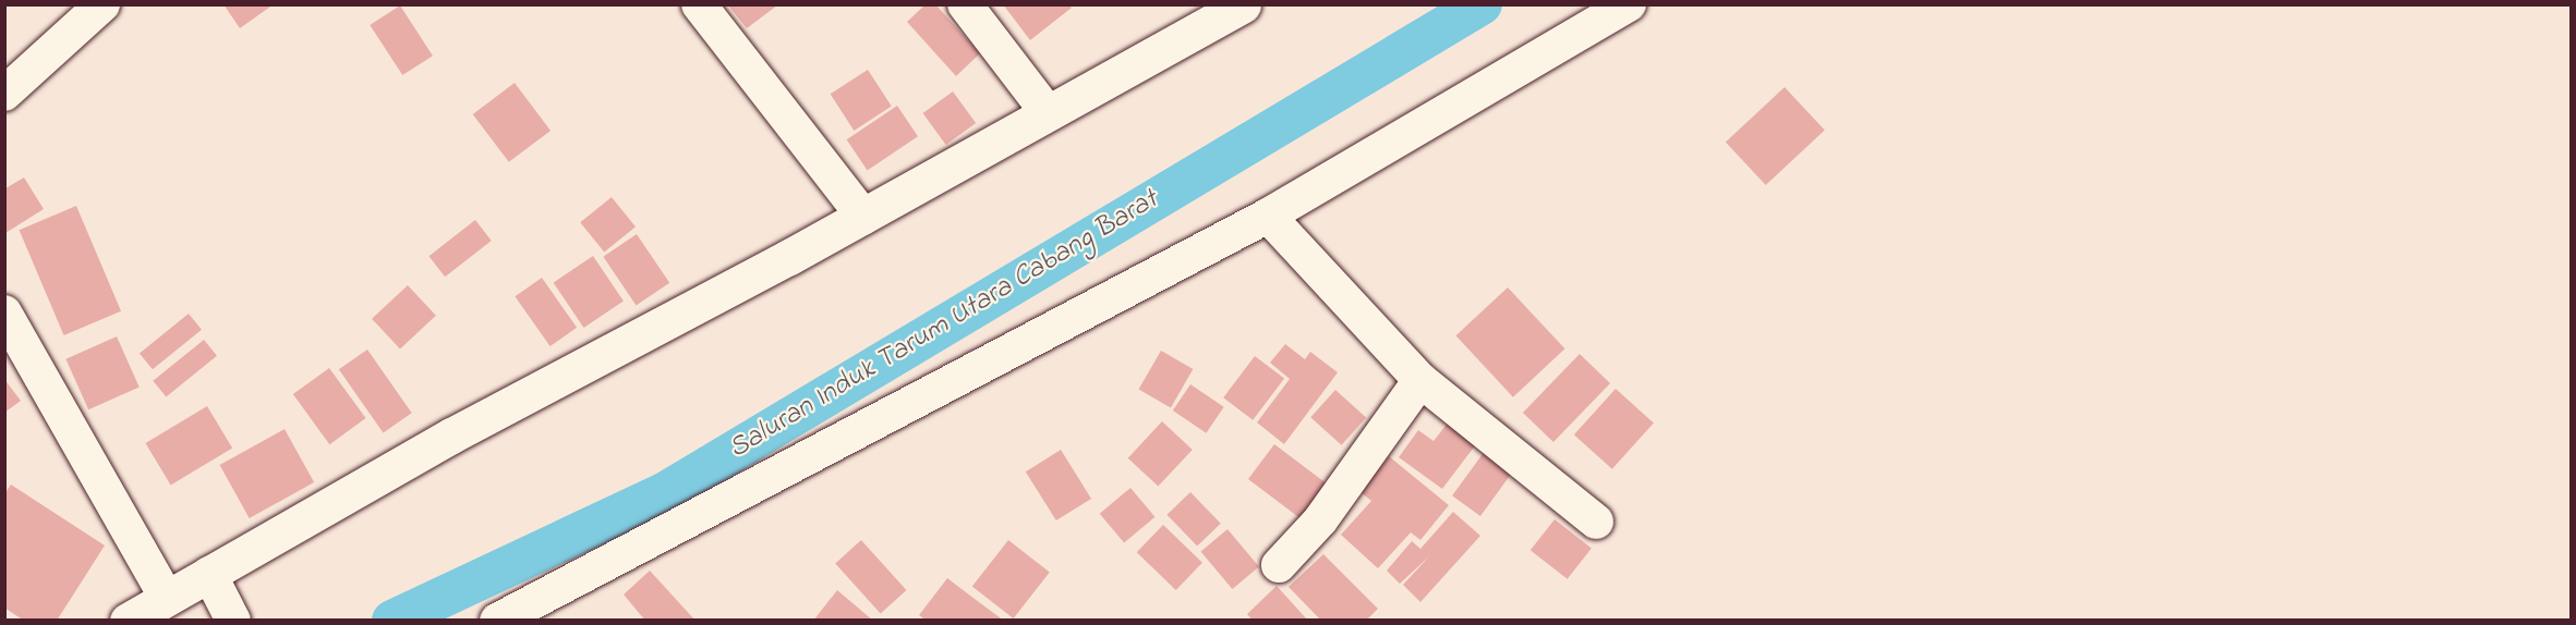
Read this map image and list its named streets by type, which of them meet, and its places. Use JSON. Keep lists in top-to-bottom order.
{
  "water": ["Saluran Induk Tarum Utara Cabang Barat"]
}
